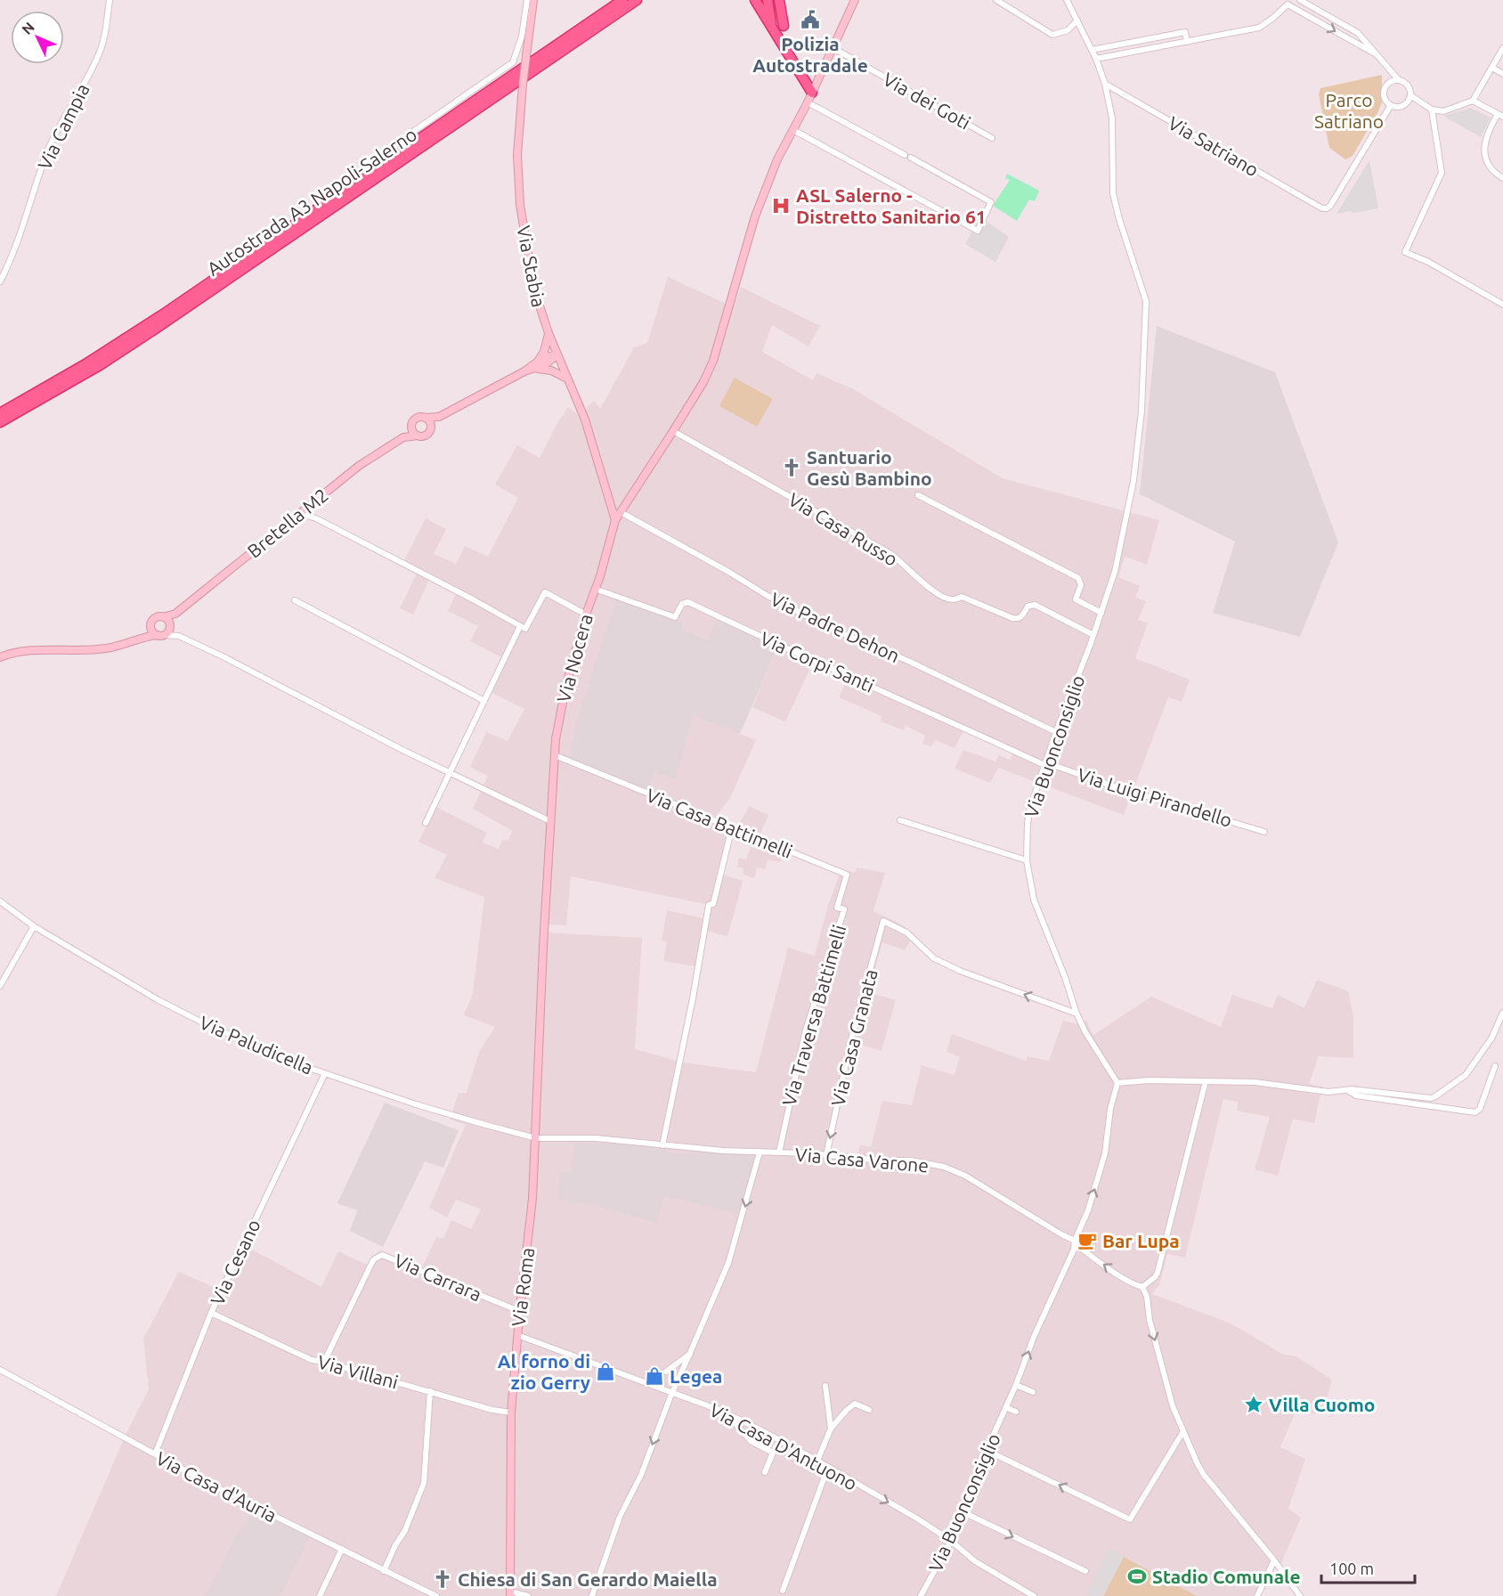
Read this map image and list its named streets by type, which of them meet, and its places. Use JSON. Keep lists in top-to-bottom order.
{
  "streets": {
    "highway": ["Autostrada A3 Napoli-Salerno"],
    "main road": [
      "Via Stabia",
      "Bretella M2",
      "Via Nocera",
      "Via Roma"
    ],
    "street": [
      "Via dei Goti",
      "Via Campia",
      "Via Satriano",
      "Via Casa Russo",
      "Via Padre Dehon",
      "Via Corpi Santi",
      "Via Buonconsiglio",
      "Via Luigi Pirandello",
      "Via Casa Battimelli",
      "Via Traversa Battimelli",
      "Via Casa Granata",
      "Via Paludicella",
      "Via Casa Varone",
      "Via Cesano",
      "Via Carrara",
      "Via Villani",
      "Via Casa D'Antuono",
      "Via Casa d'Auria"
    ]
  },
  "crossings": [
    ["Via Satriano", "Via Buonconsiglio"],
    ["Via Stabia", "Bretella M2"],
    ["Via Stabia", "Via Nocera"],
    ["Via Casa Russo", "Via Nocera"],
    ["Via Casa Russo", "Via Buonconsiglio"],
    ["Via Padre Dehon", "Via Nocera"],
    ["Via Padre Dehon", "Via Buonconsiglio"],
    ["Via Nocera", "Via Corpi Santi"],
    ["Via Nocera", "Via Casa Battimelli"],
    ["Via Nocera", "Via Paludicella"],
    ["Via Nocera", "Via Casa Varone"],
    ["Via Nocera", "Via Roma"],
    ["Via Corpi Santi", "Via Buonconsiglio"],
    ["Via Corpi Santi", "Via Luigi Pirandello"],
    ["Via Buonconsiglio", "Via Luigi Pirandello"],
    ["Via Buonconsiglio", "Via Casa Granata"],
    ["Via Buonconsiglio", "Via Casa Varone"],
    ["Via Buonconsiglio", "Via Casa D'Antuono"],
    ["Via Casa Battimelli", "Via Traversa Battimelli"],
    ["Via Traversa Battimelli", "Via Casa Varone"],
    ["Via Casa Granata", "Via Casa Varone"],
    ["Via Paludicella", "Via Casa Varone"],
    ["Via Paludicella", "Via Cesano"],
    ["Via Paludicella", "Via Roma"],
    ["Via Casa Varone", "Via Roma"],
    ["Via Cesano", "Via Villani"],
    ["Via Cesano", "Via Casa d'Auria"],
    ["Via Carrara", "Via Roma"],
    ["Via Carrara", "Via Villani"],
    ["Via Roma", "Via Villani"],
    ["Via Roma", "Via Casa D'Antuono"]
  ],
  "parks": ["Parco Satriano"],
  "places": {
    "public building": ["Polizia Autostradale"],
    "hospital": ["ASL Salerno - Distretto Sanitario 61"],
    "church": ["Santuario Gesù Bambino", "Chiesa di San Gerardo Maiella"],
    "cafe": ["Bar Lupa"],
    "shop": ["Al forno di zio Gerry", "Legea"],
    "place": ["Villa Cuomo"],
    "sports": ["Stadio Comunale"]
  },
  "scale_bar": "100 m",
  "north": "top left"
}
